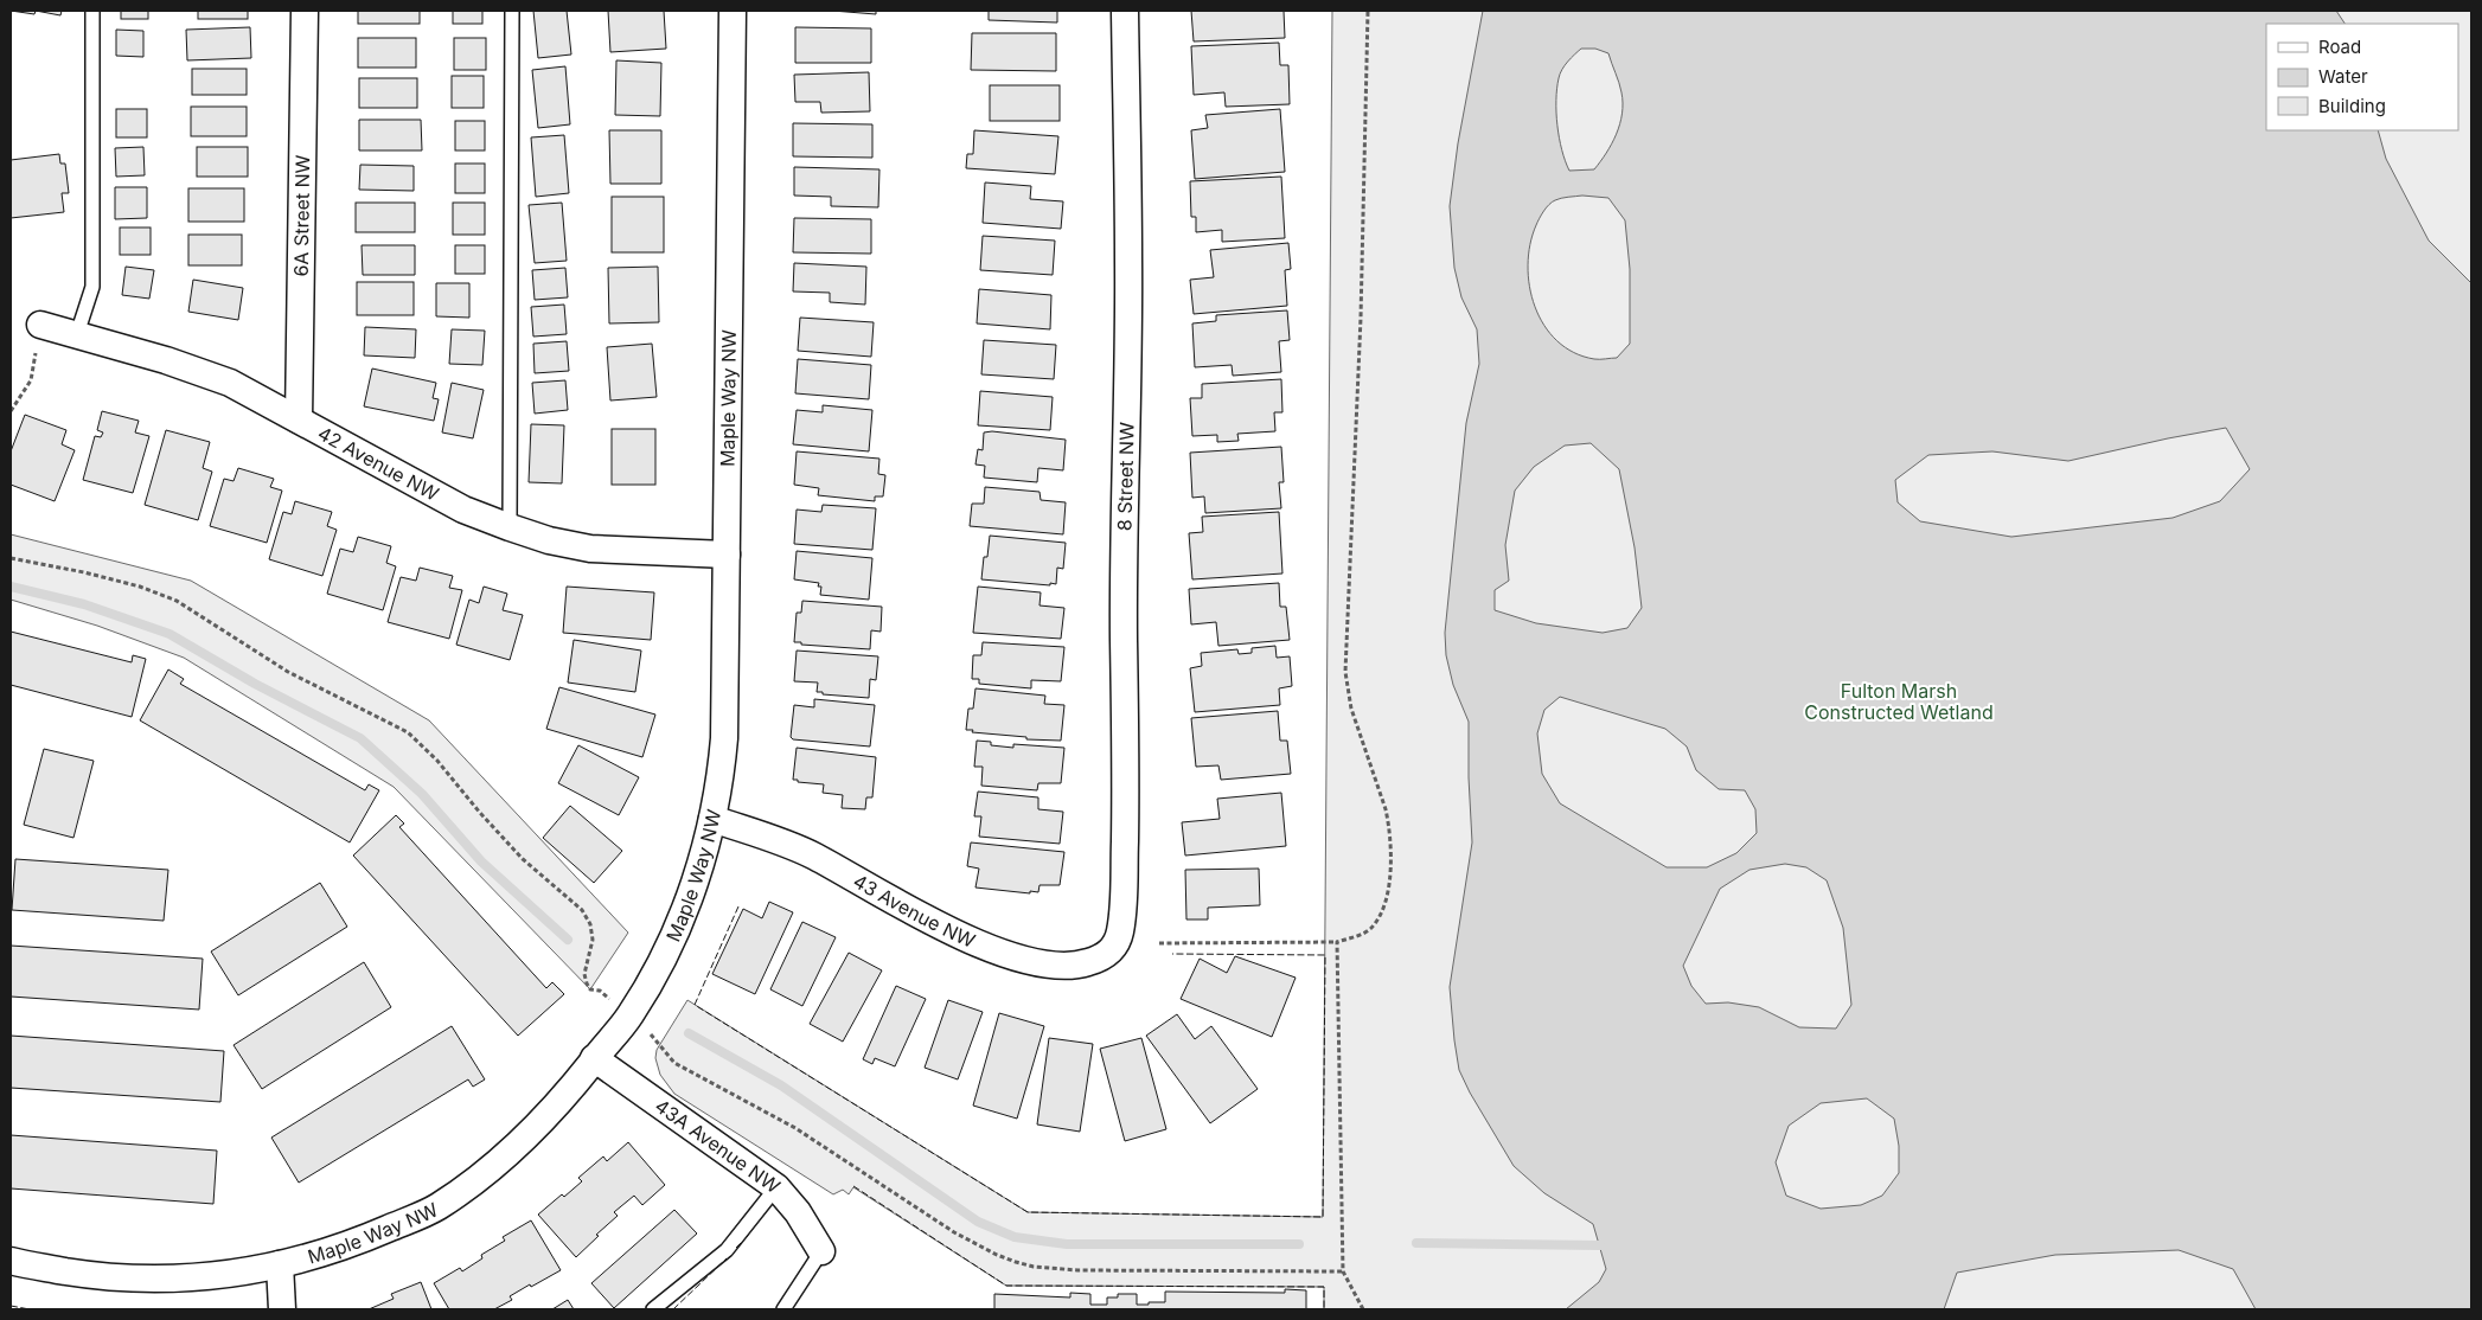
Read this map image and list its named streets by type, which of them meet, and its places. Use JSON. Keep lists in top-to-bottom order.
{
  "streets": {
    "street": [
      "6A Street NW",
      "Maple Way NW",
      "42 Avenue NW",
      "8 Street NW",
      "43 Avenue NW",
      "43A Avenue NW"
    ]
  },
  "crossings": [
    ["6A Street NW", "42 Avenue NW"],
    ["Maple Way NW", "42 Avenue NW"],
    ["Maple Way NW", "43 Avenue NW"],
    ["Maple Way NW", "43A Avenue NW"],
    ["8 Street NW", "43 Avenue NW"]
  ],
  "parks": ["Fulton Marsh Constructed Wetland"],
  "legend": ["Road", "Water", "Building"]
}
